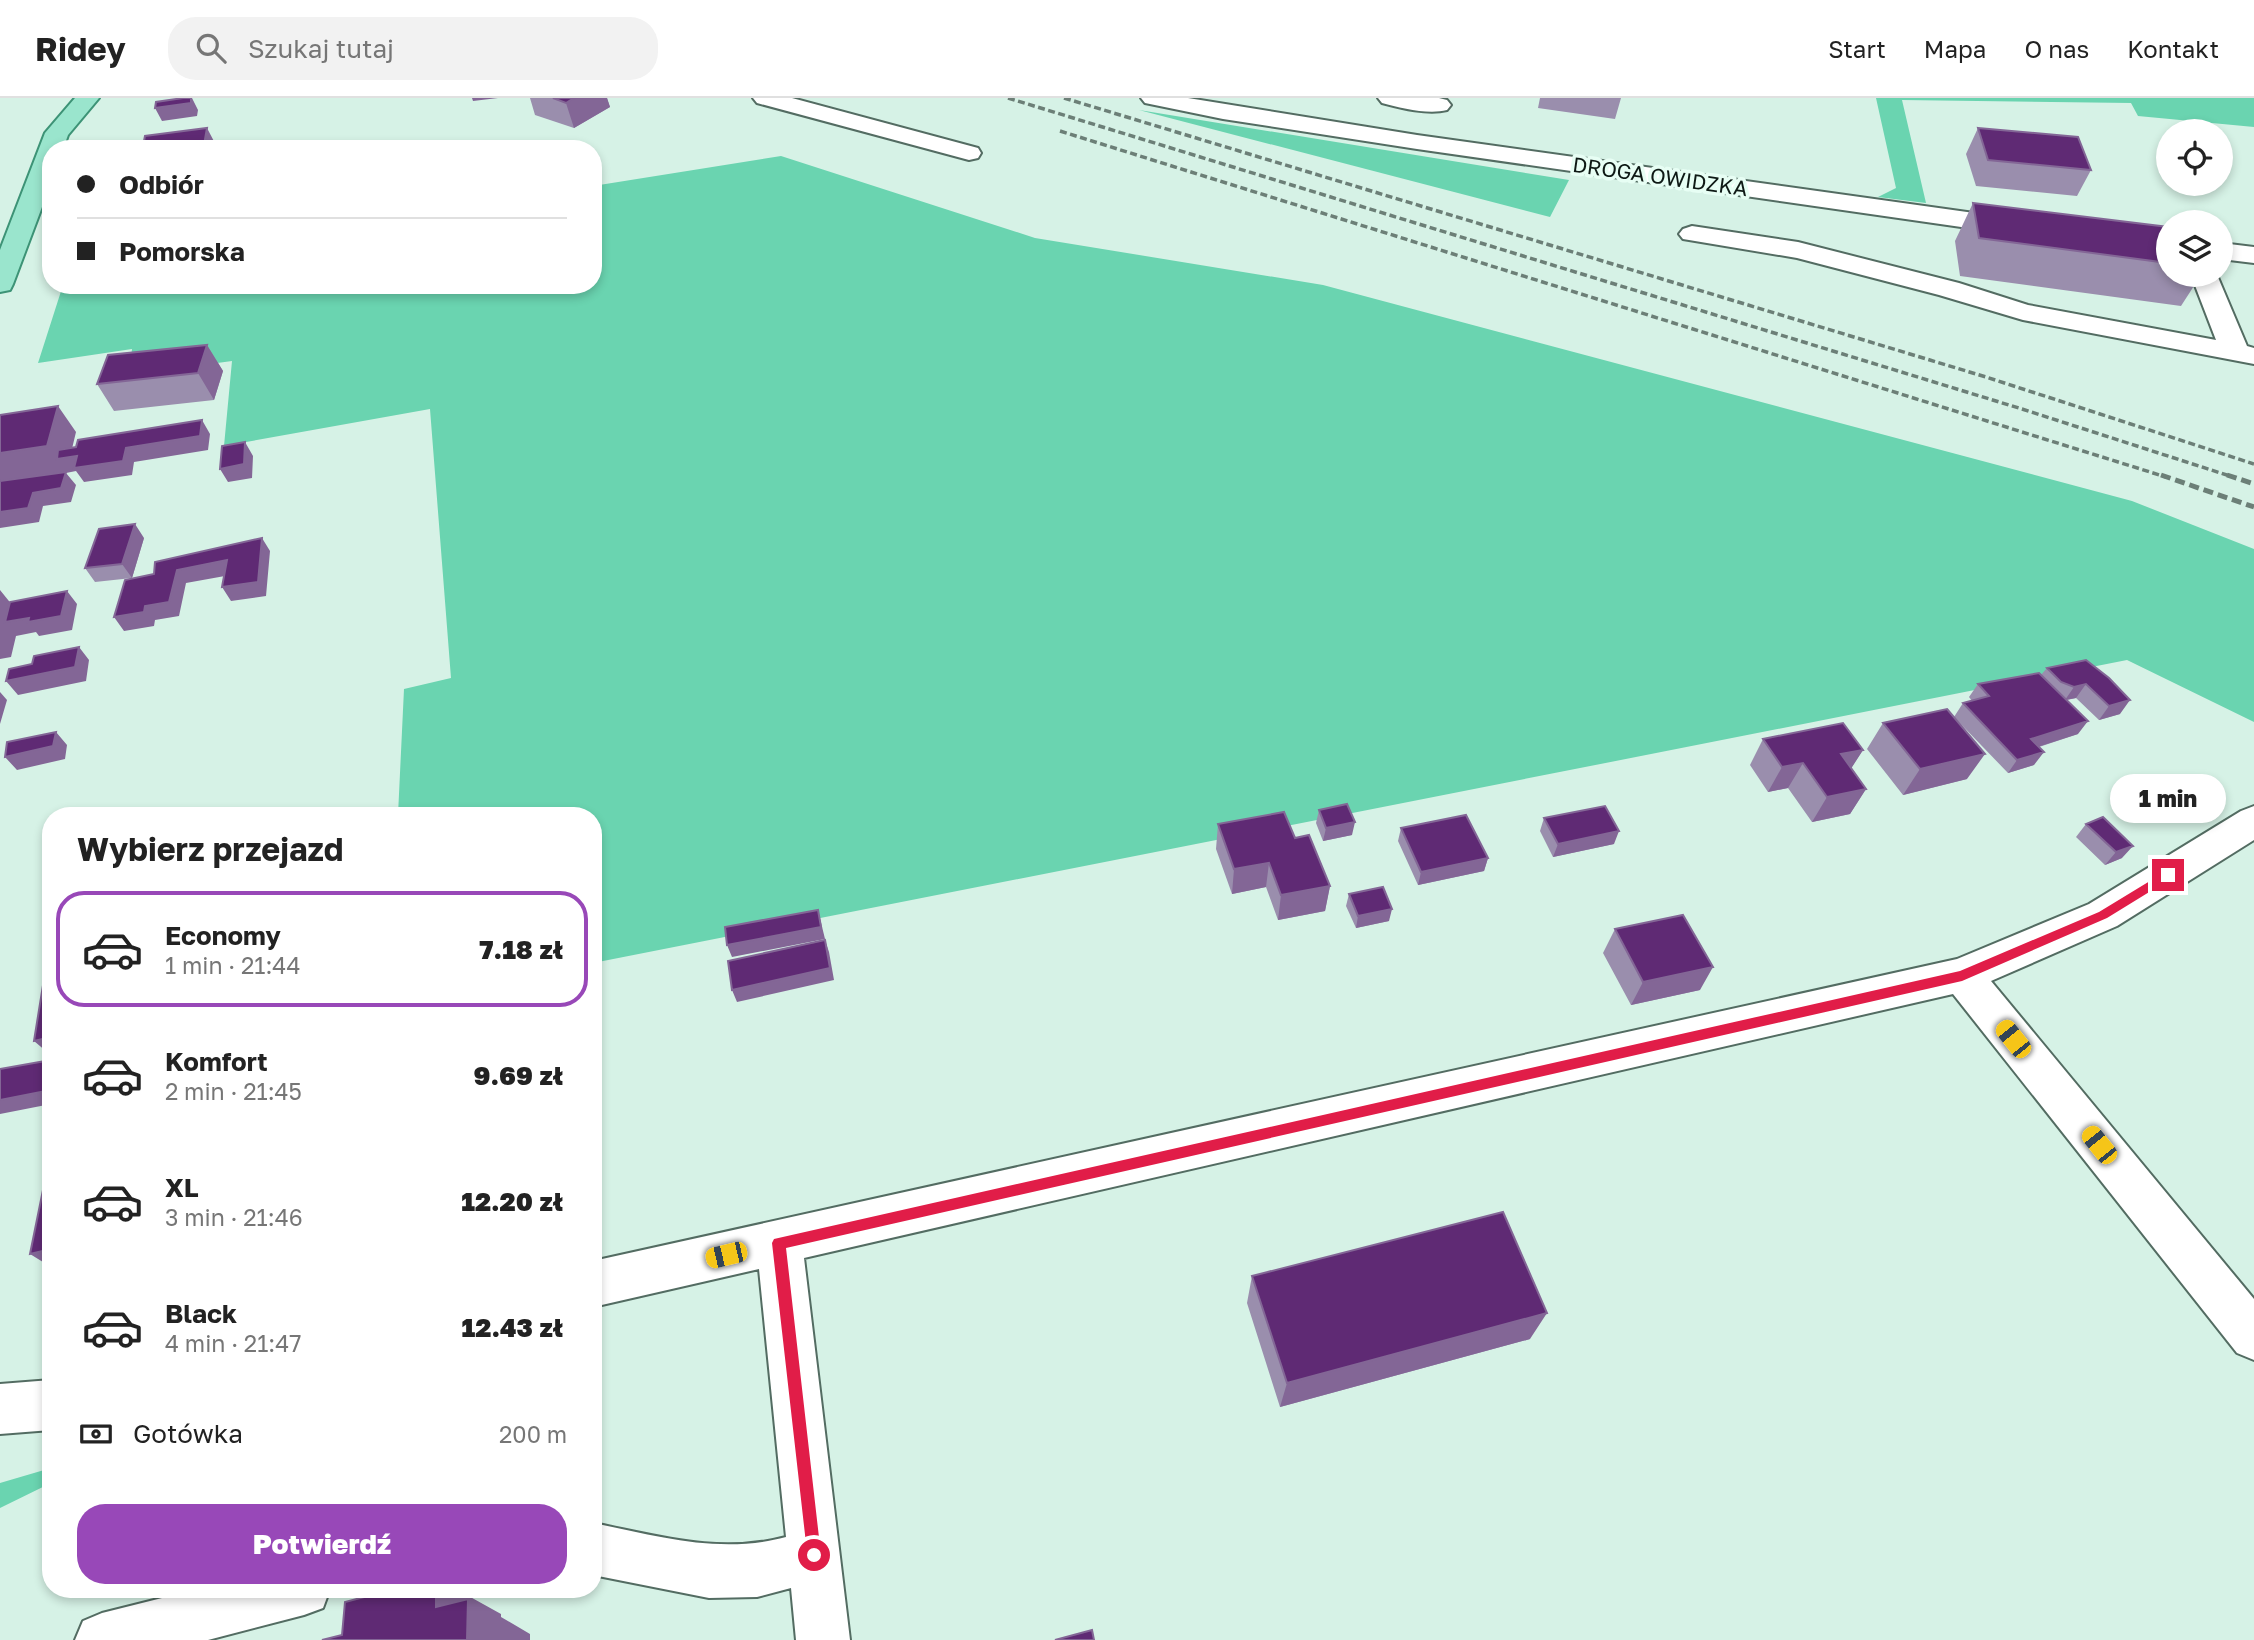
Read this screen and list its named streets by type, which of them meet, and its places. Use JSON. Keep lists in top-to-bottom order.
{
  "streets": {
    "street": ["DROGA OWIDZKA"]
  },
  "page": {
    "header": "Ridey",
    "search": "Szukaj tutaj",
    "nav": [
      "Start",
      "Mapa",
      "O nas",
      "Kontakt"
    ],
    "banner": ["Odbiór", "Pomorska"],
    "bubble": "1 min",
    "heading": "Wybierz przejazd",
    "list": [
      {
        "name": "Economy",
        "note": "1 min · 21:44",
        "value": "7.18 zł"
      },
      {
        "name": "Komfort",
        "note": "2 min · 21:45",
        "value": "9.69 zł"
      },
      {
        "name": "XL",
        "note": "3 min · 21:46",
        "value": "12.20 zł"
      },
      {
        "name": "Black",
        "note": "4 min · 21:47",
        "value": "12.43 zł"
      }
    ],
    "pay": ["Gotówka", "200 m"],
    "buttons": "Potwierdź"
  }
}
